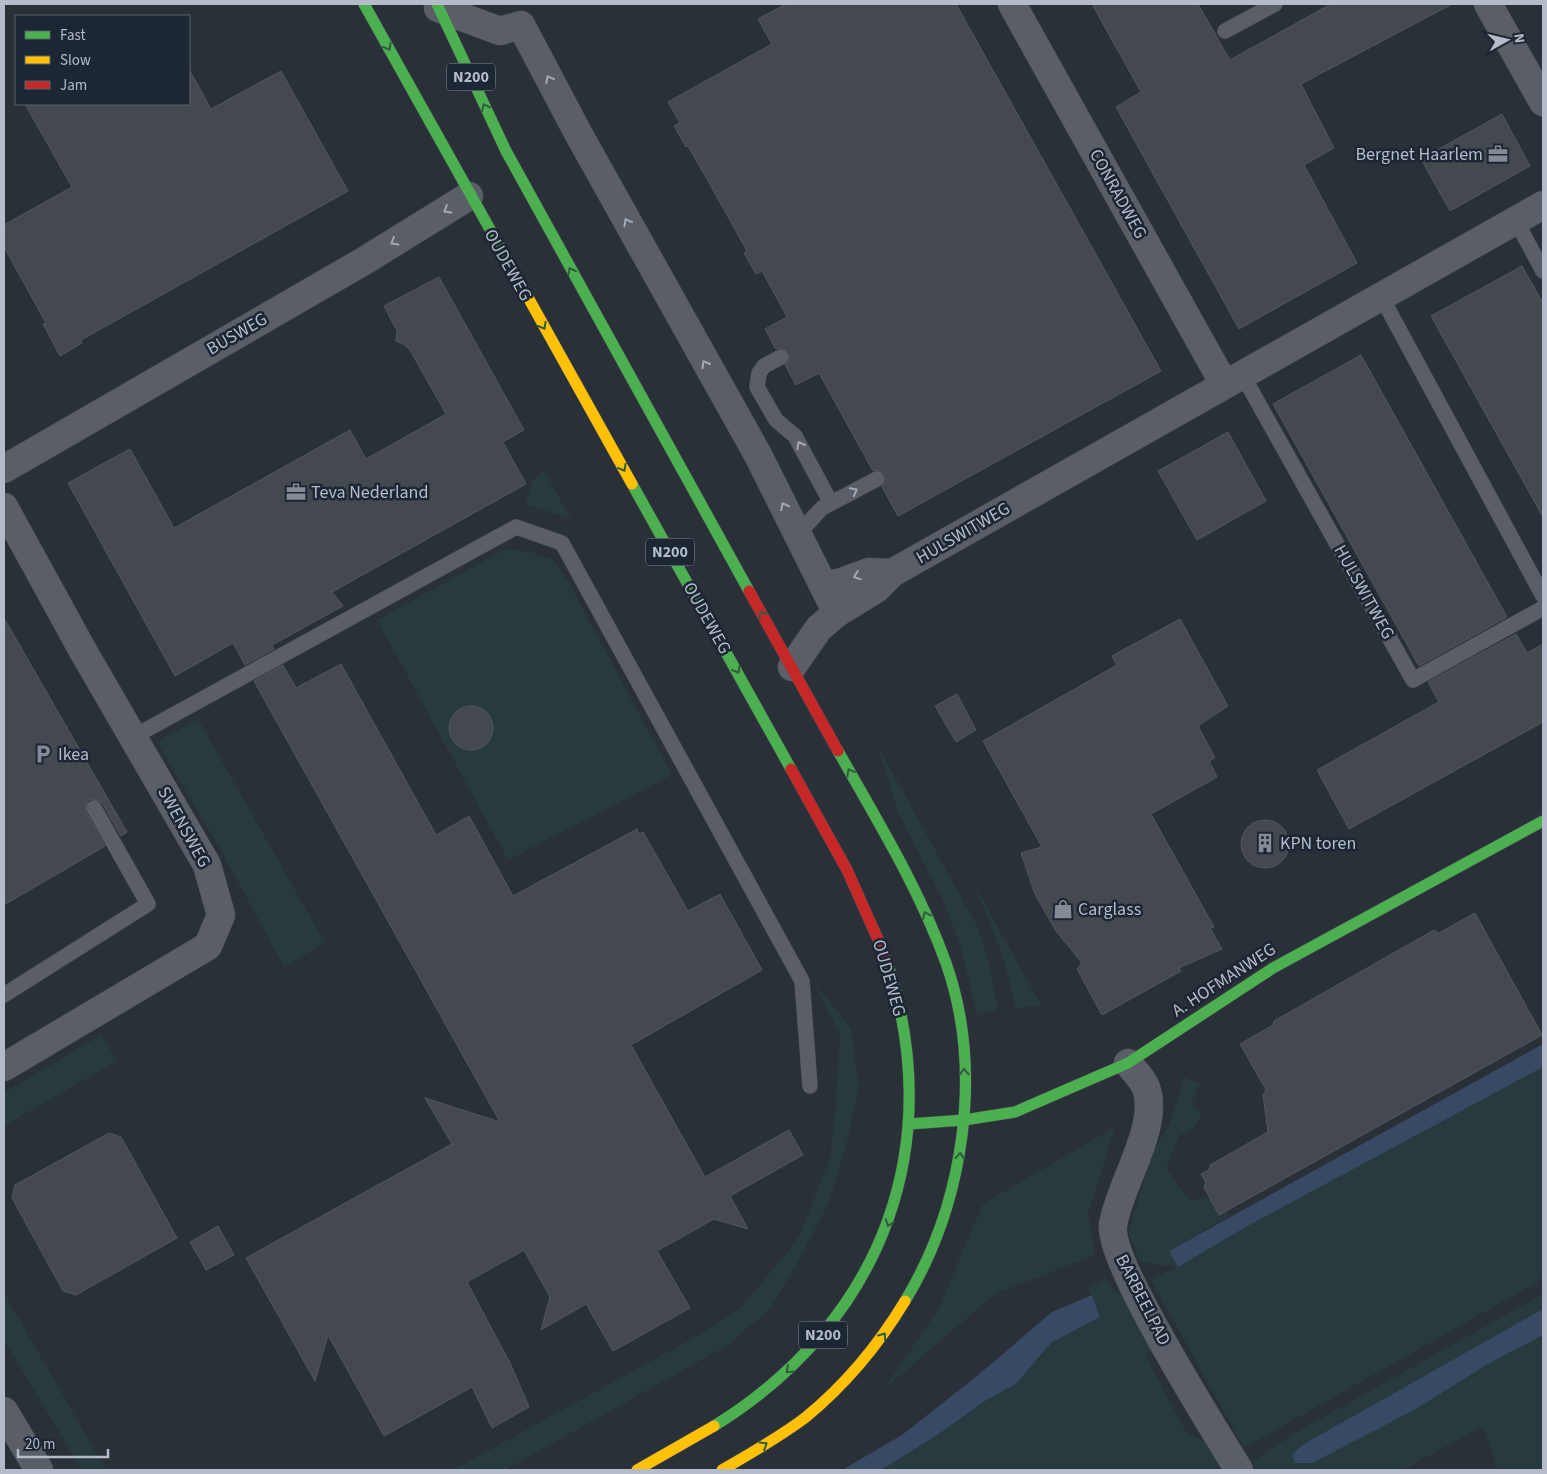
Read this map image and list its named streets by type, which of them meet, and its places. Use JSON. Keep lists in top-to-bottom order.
{
  "streets": {
    "main road": ["N200", "OUDEWEG", "A. HOFMANWEG"],
    "street": [
      "CONRADWEG",
      "BUSWEG",
      "HULSWITWEG",
      "SWENSWEG",
      "BARBEELPAD"
    ]
  },
  "crossings": [
    ["N200", "OUDEWEG"],
    ["N200", "HULSWITWEG"],
    ["N200", "A. HOFMANWEG"],
    ["CONRADWEG", "HULSWITWEG"],
    ["OUDEWEG", "BUSWEG"],
    ["OUDEWEG", "A. HOFMANWEG"],
    ["A. HOFMANWEG", "BARBEELPAD"]
  ],
  "one_way": ["BUSWEG"],
  "places": {
    "office": ["Bergnet Haarlem", "Teva Nederland"],
    "parking": ["Ikea"],
    "building": ["KPN toren"],
    "shop": ["Carglass"]
  },
  "legend": ["Fast", "Slow", "Jam"],
  "scale_bar": "20 m",
  "north": "right"
}
